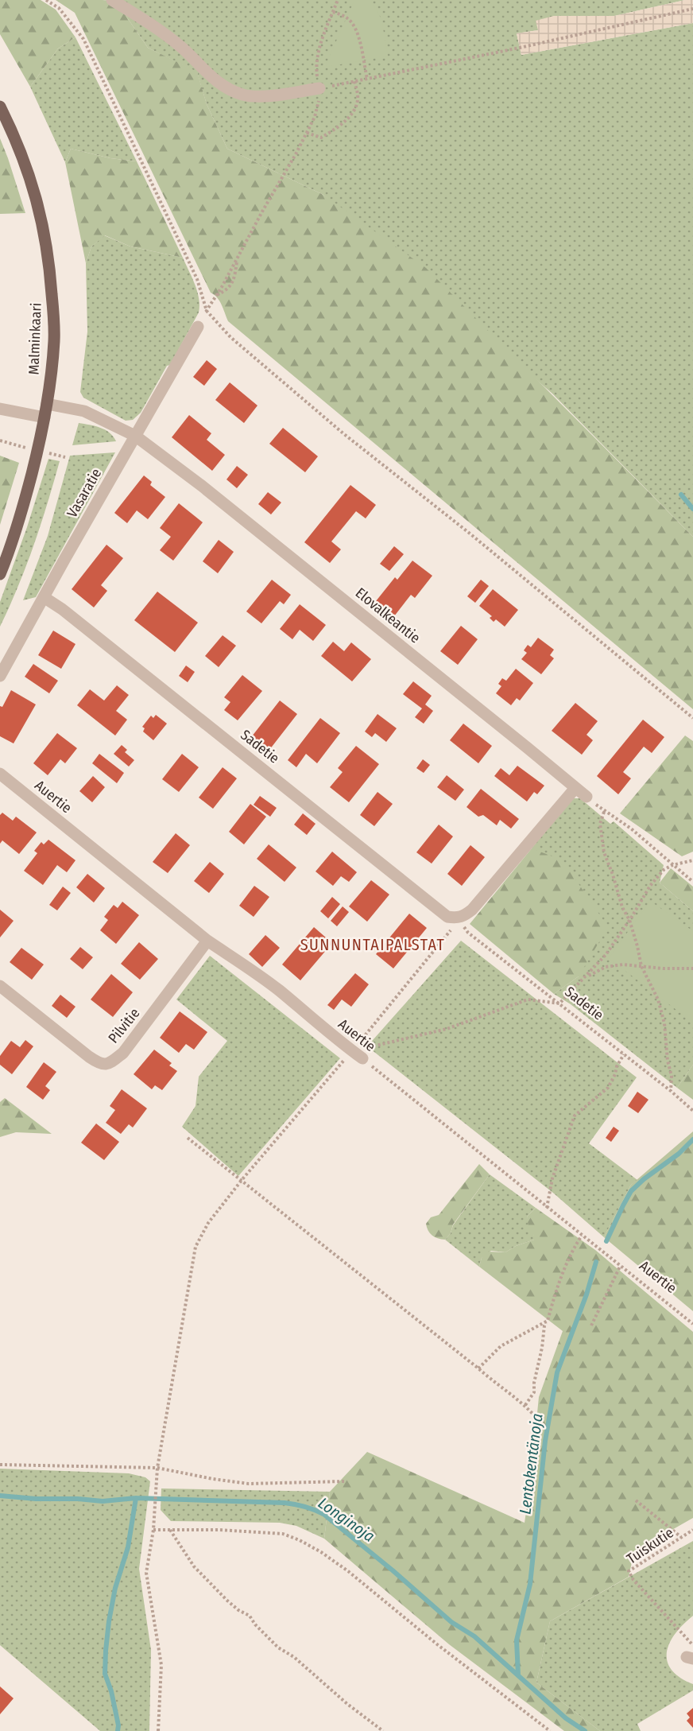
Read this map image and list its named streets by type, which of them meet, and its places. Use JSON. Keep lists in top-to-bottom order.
{
  "streets": {
    "main road": ["Malminkaari"],
    "street": [
      "Vasaratie",
      "Elovalkeantie",
      "Sadetie",
      "Auertie",
      "Pilvitie"
    ],
    "path": ["Tuiskutie"]
  },
  "crossings": [
    ["Malminkaari", "Elovalkeantie"],
    ["Vasaratie", "Elovalkeantie"],
    ["Vasaratie", "Sadetie"],
    ["Auertie", "Pilvitie"]
  ],
  "districts": ["SUNNUNTAIPALSTAT"],
  "water": ["Lentokentänoja", "Longinoja"]
}
